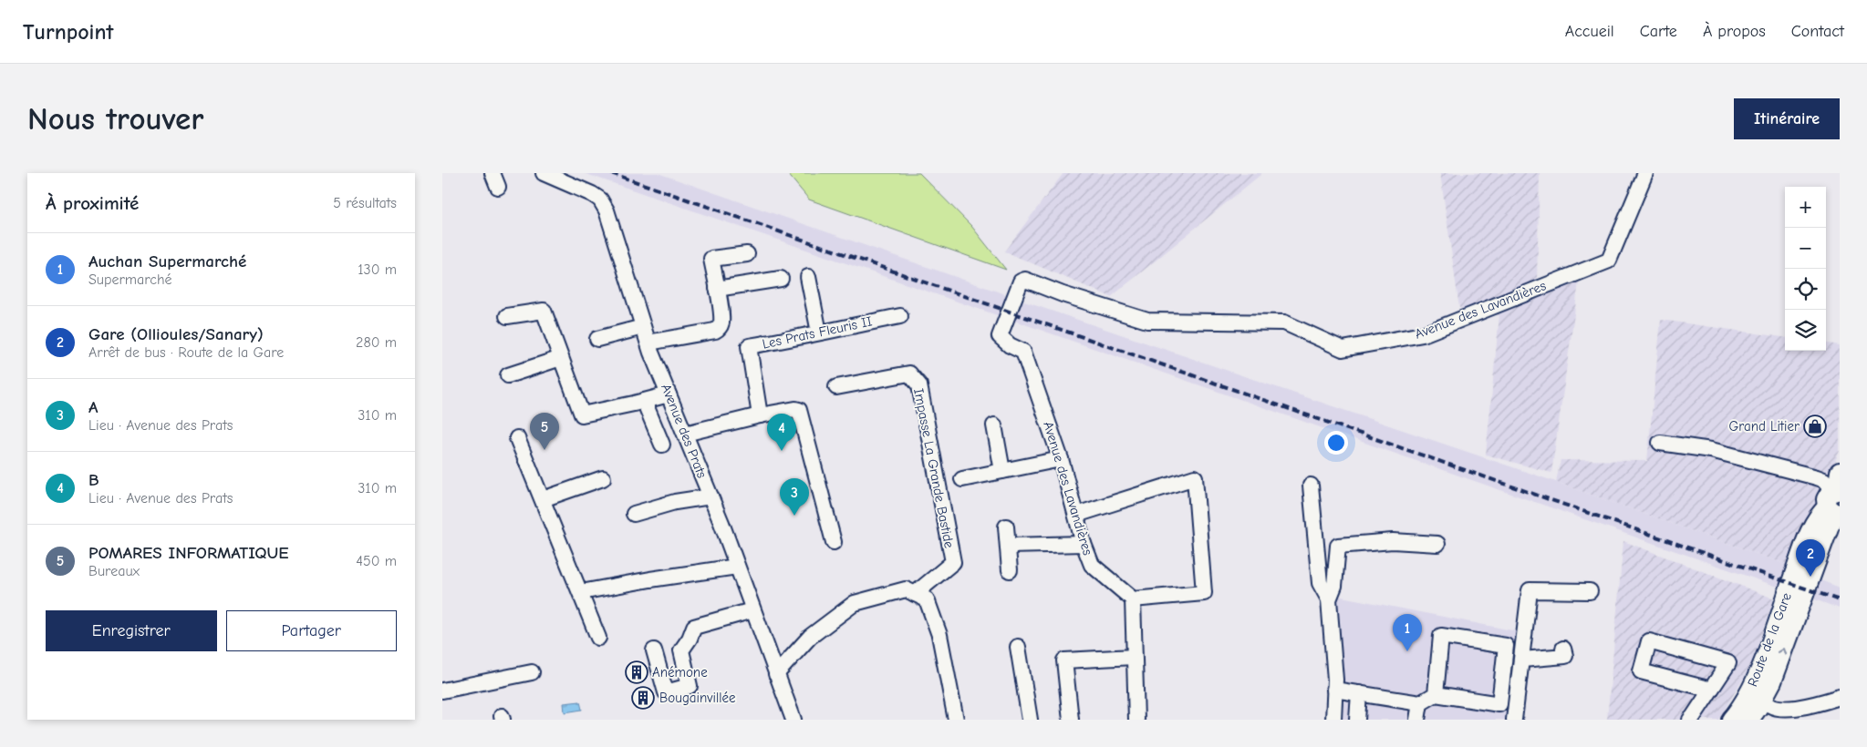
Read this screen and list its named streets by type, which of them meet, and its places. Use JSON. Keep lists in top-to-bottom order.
{
  "streets": {
    "main road": ["Route de la Gare"],
    "street": [
      "Avenue des Lavandières",
      "Les Prats Fleuris II",
      "Avenue des Prats",
      "Impasse La Grande Bastide"
    ]
  },
  "places": {
    "shop": ["Grand Litier"],
    "building": ["Anémone", "Bougainvillée"]
  },
  "page": {
    "header": "Turnpoint",
    "nav": [
      "Accueil",
      "Carte",
      "À propos",
      "Contact"
    ],
    "buttons": [
      "Itinéraire",
      ["Enregistrer", "Partager"]
    ],
    "title": "Nous trouver",
    "heading": ["À proximité", "5 résultats"],
    "map_buttons": ["+", "−"],
    "list": [
      {
        "mark": "1",
        "name": "Auchan Supermarché",
        "note": "Supermarché",
        "value": "130 m"
      },
      {
        "mark": "2",
        "name": "Gare (Ollioules/Sanary)",
        "note": "Arrêt de bus · Route de la Gare",
        "value": "280 m"
      },
      {
        "mark": "3",
        "name": "A",
        "note": "Lieu · Avenue des Prats",
        "value": "310 m"
      },
      {
        "mark": "4",
        "name": "B",
        "note": "Lieu · Avenue des Prats",
        "value": "310 m"
      },
      {
        "mark": "5",
        "name": "POMARES INFORMATIQUE",
        "note": "Bureaux",
        "value": "450 m"
      }
    ],
    "pins": [
      "5",
      "4",
      "3",
      "2",
      "1"
    ]
  }
}
